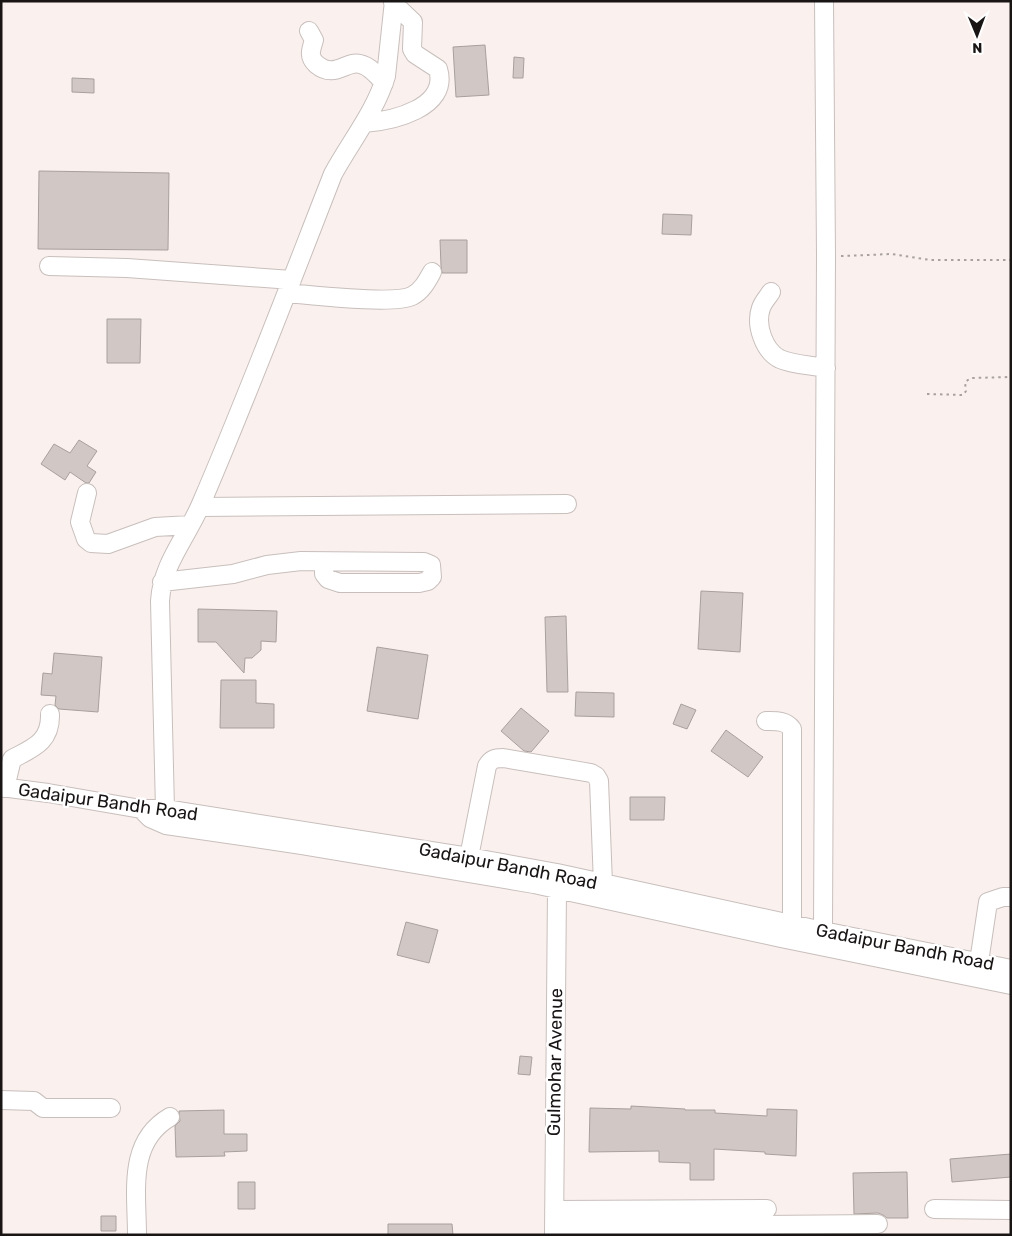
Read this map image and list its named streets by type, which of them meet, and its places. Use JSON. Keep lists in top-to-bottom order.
{
  "streets": {
    "street": ["Gadaipur Bandh Road", "Gulmohar Avenue"]
  },
  "north": "bottom"
}
